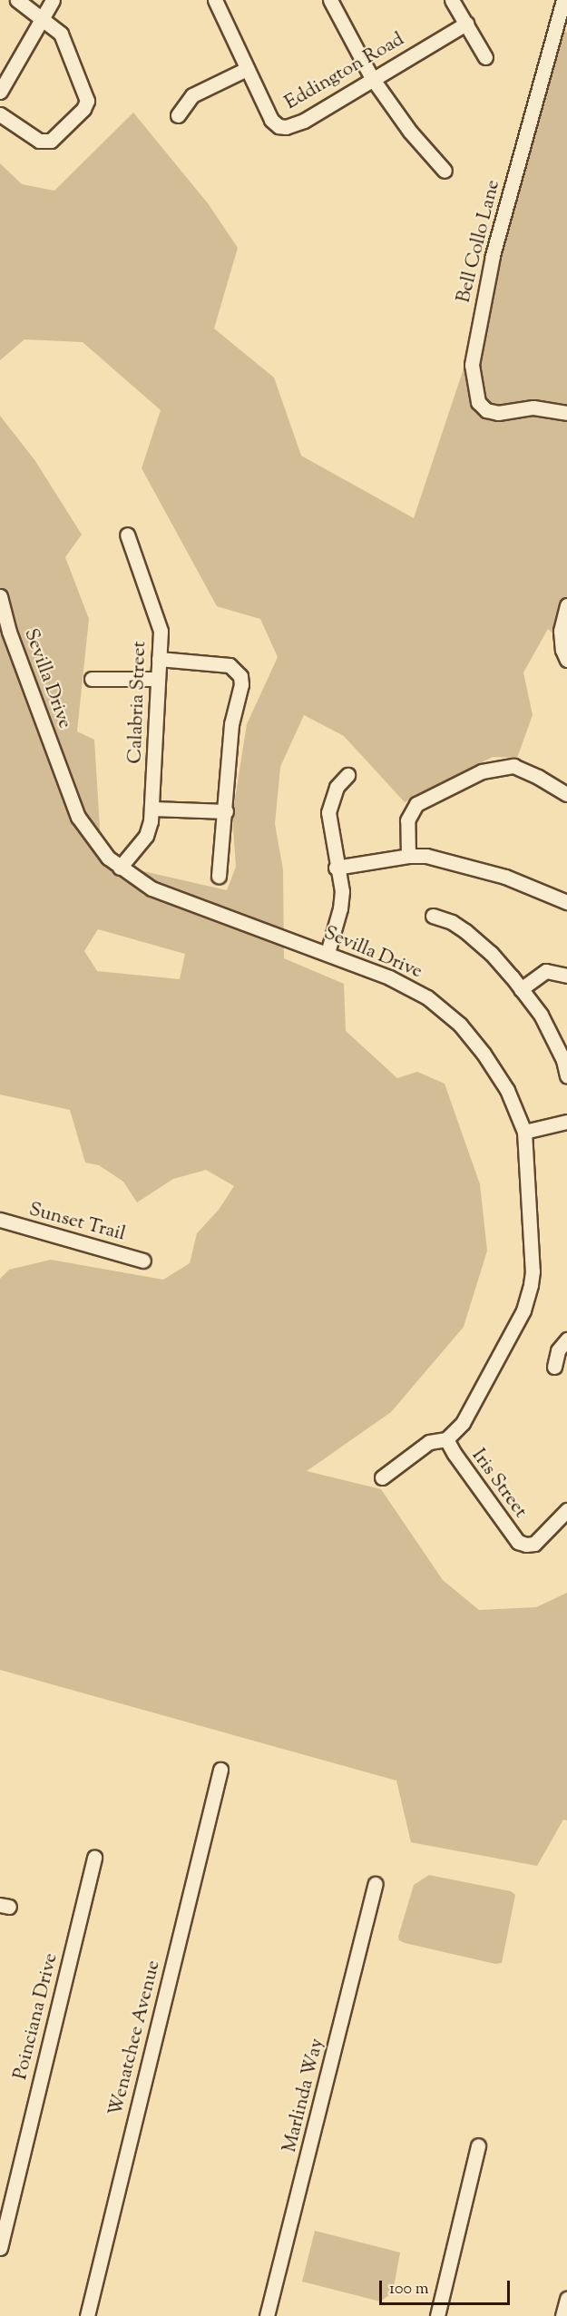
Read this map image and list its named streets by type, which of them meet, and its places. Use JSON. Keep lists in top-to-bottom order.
{
  "streets": {
    "street": [
      "Eddington Road",
      "Bell Collo Lane",
      "Sevilla Drive",
      "Calabria Street",
      "Sunset Trail",
      "Iris Street",
      "Poinciana Drive",
      "Wenatchee Avenue",
      "Marlinda Way"
    ]
  },
  "crossings": [
    ["Sevilla Drive", "Calabria Street"],
    ["Sevilla Drive", "Iris Street"]
  ],
  "scale_bar": "100 m"
}
